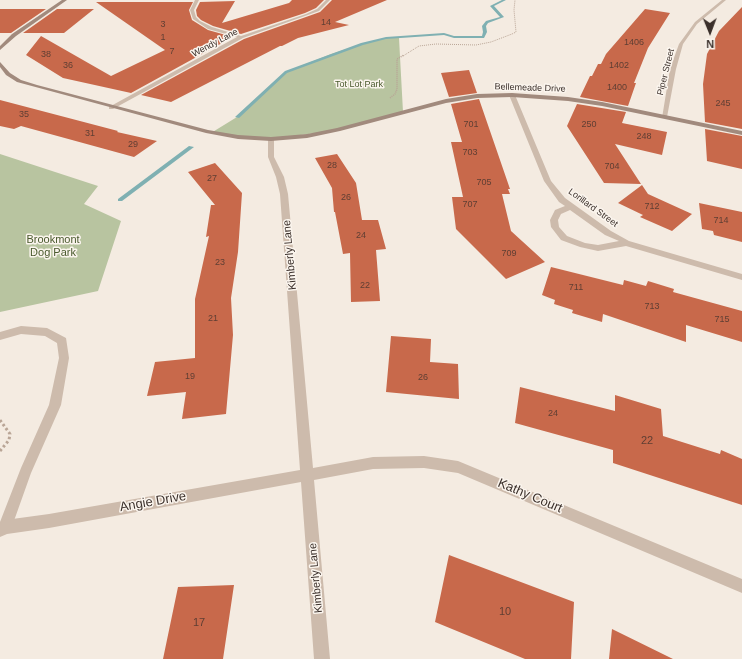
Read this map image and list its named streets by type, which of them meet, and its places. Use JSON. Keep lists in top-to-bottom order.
{
  "streets": {
    "street": [
      "Wendy Lane",
      "Piper Street",
      "Bellemeade Drive",
      "Lorillard Street",
      "Kimberly Lane",
      "Kathy Court",
      "Angie Drive"
    ]
  },
  "crossings": [
    ["Piper Street", "Bellemeade Drive"],
    ["Bellemeade Drive", "Lorillard Street"],
    ["Bellemeade Drive", "Kimberly Lane"],
    ["Kimberly Lane", "Kathy Court"],
    ["Kimberly Lane", "Angie Drive"],
    ["Kathy Court", "Angie Drive"]
  ],
  "parks": ["Tot Lot Park", "Brookmont Dog Park"],
  "house_numbers": [
    "14",
    "3",
    "1",
    "1406",
    "7",
    "38",
    "36",
    "1402",
    "1400",
    "245",
    "35",
    "701",
    "250",
    "31",
    "248",
    "29",
    "703",
    "28",
    "704",
    "27",
    "705",
    "26",
    "707",
    "712",
    "714",
    "24",
    "709",
    "23",
    "22",
    "711",
    "713",
    "21",
    "715",
    "19",
    "26",
    "24",
    "22",
    "10",
    "17"
  ],
  "north": "bottom"
}
